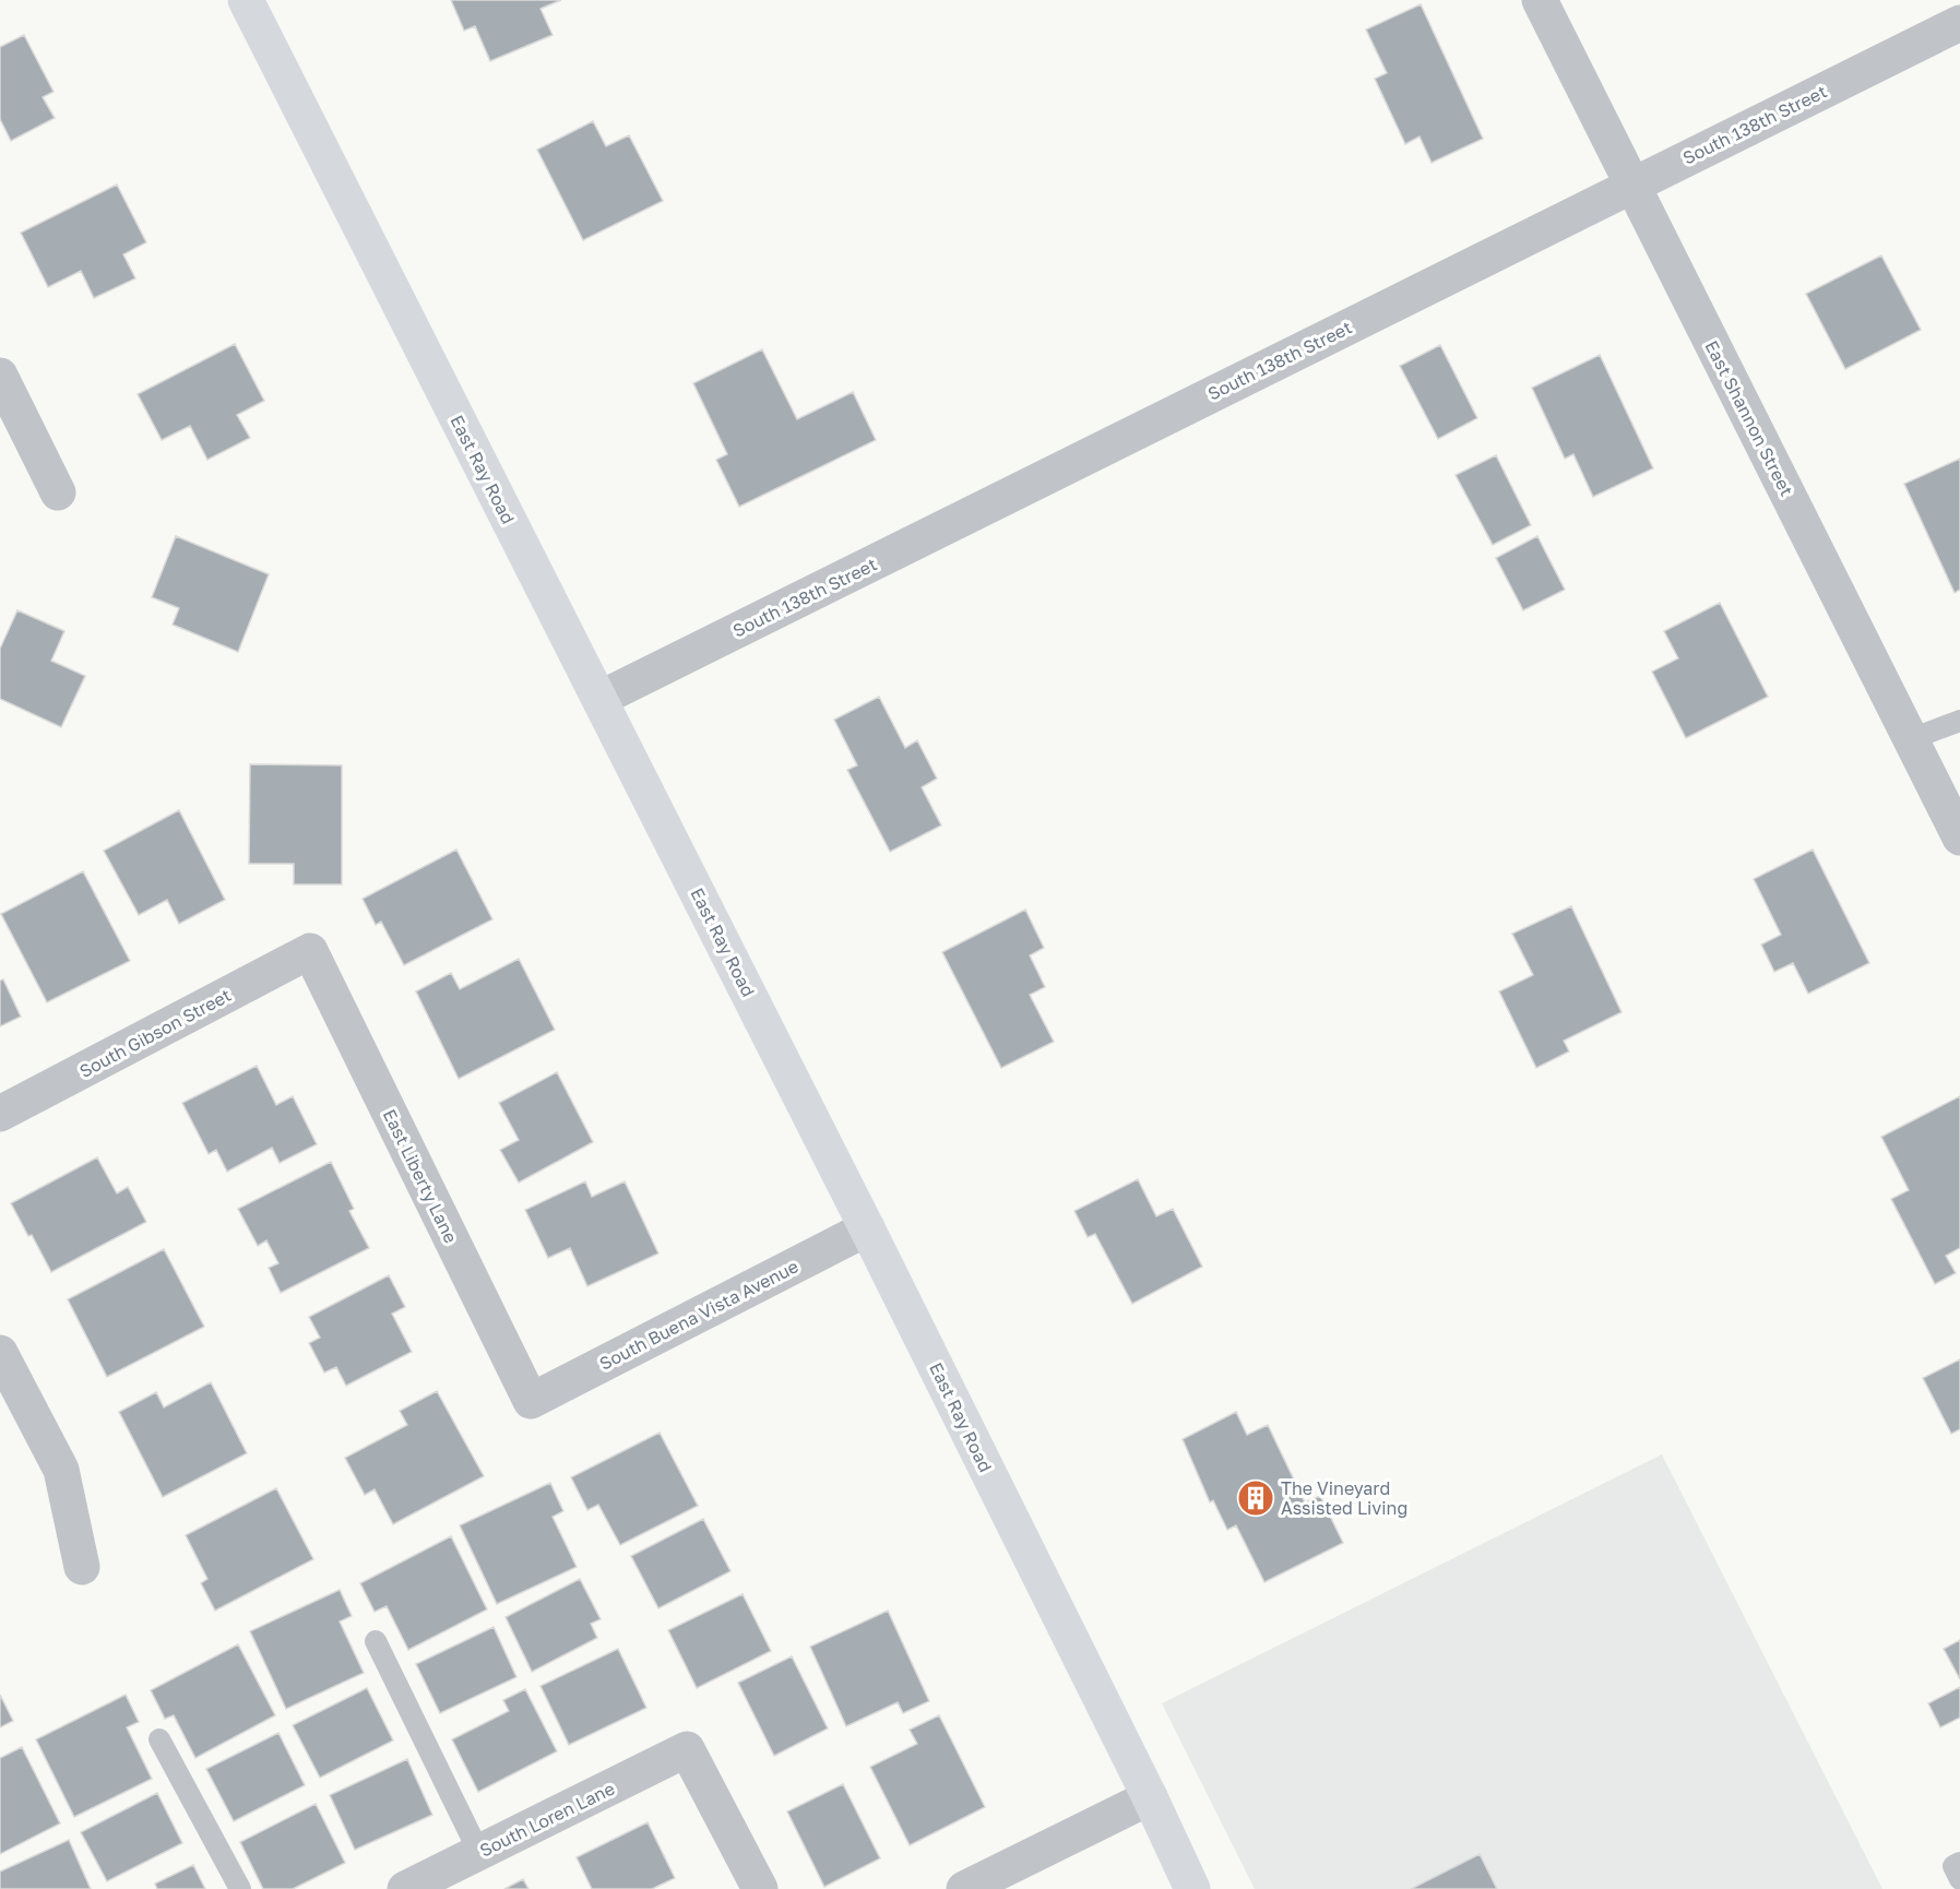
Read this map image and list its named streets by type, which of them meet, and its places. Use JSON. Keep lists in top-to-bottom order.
{
  "streets": {
    "main road": ["East Ray Road"],
    "street": [
      "South 138th Street",
      "East Shannon Street",
      "South Gibson Street",
      "East Liberty Lane",
      "South Buena Vista Avenue",
      "South Loren Lane"
    ]
  },
  "crossings": [
    ["South 138th Street", "East Shannon Street"],
    ["South 138th Street", "East Ray Road"],
    ["East Ray Road", "South Buena Vista Avenue"],
    ["South Gibson Street", "East Liberty Lane"],
    ["East Liberty Lane", "South Buena Vista Avenue"]
  ],
  "places": {
    "building": ["The Vineyard Assisted Living"]
  }
}
